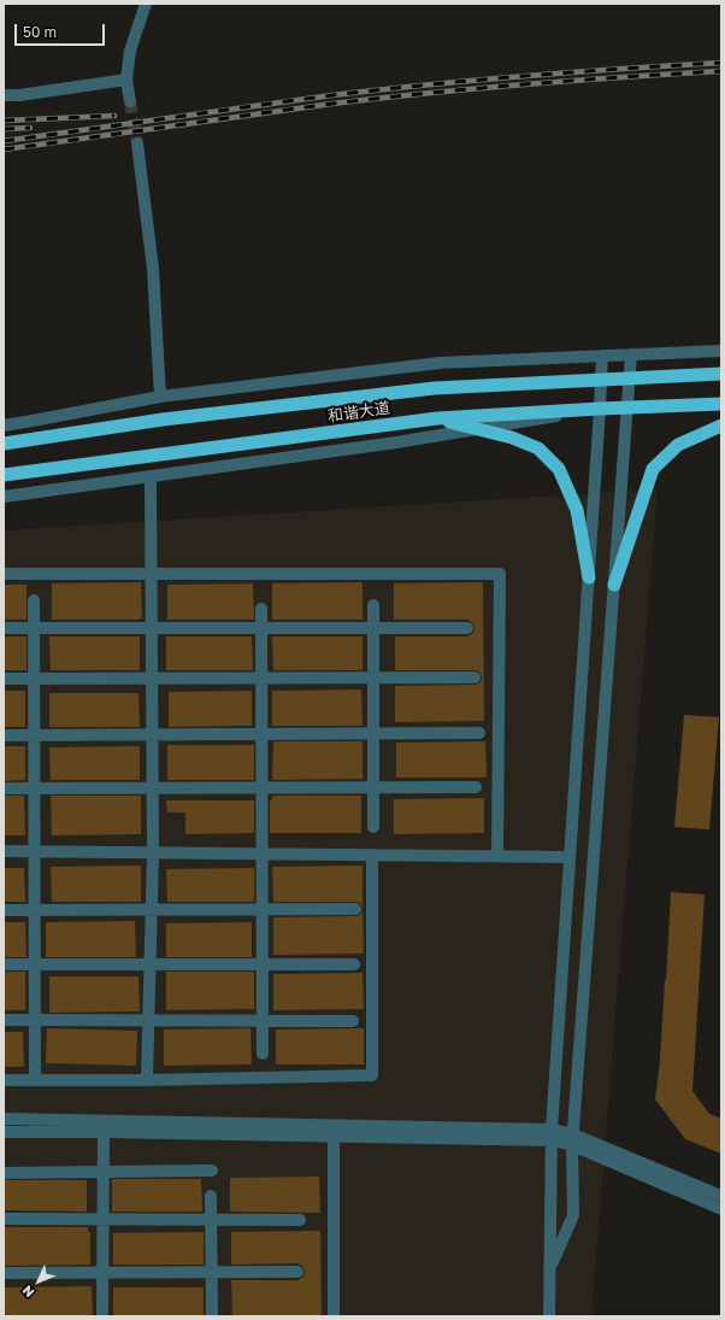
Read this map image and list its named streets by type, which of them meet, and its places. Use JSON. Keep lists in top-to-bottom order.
{
  "streets": {
    "highway": ["和谐大道"]
  },
  "scale_bar": "50 m",
  "north": "bottom left"
}
